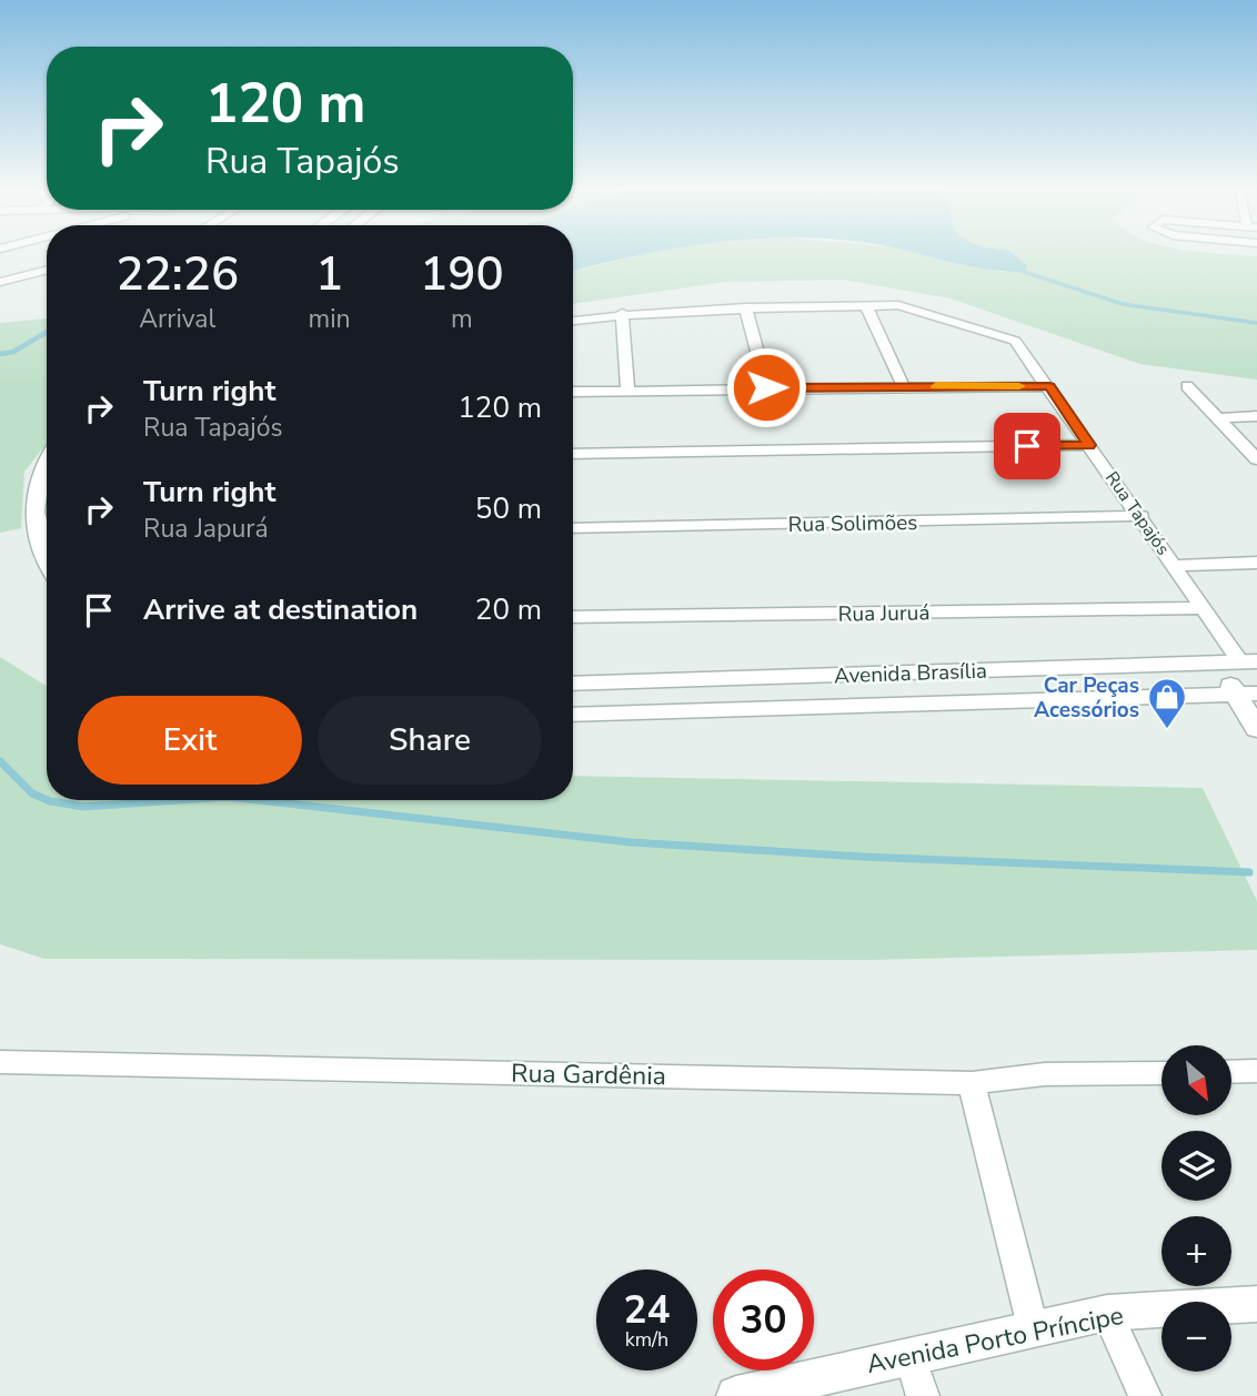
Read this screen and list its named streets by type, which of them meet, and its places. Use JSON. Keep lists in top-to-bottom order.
{
  "streets": {
    "street": [
      "Rua Tapajós",
      "Rua Solimões",
      "Rua Juruá",
      "Avenida Brasília",
      "Rua Gardênia",
      "Avenida Porto Príncipe"
    ]
  },
  "crossings": [
    ["Rua Tapajós", "Rua Solimões"],
    ["Rua Tapajós", "Rua Juruá"],
    ["Rua Tapajós", "Avenida Brasília"]
  ],
  "places": {
    "shop": ["Car Peças Acessórios"]
  },
  "north": "bottom right",
  "page": {
    "turn": ["120 m", "Rua Tapajós"],
    "eta": [
      "22:26",
      "Arrival",
      "1",
      "min",
      "190",
      "m"
    ],
    "list": [
      {
        "name": "Turn right",
        "note": "Rua Tapajós",
        "value": "120 m"
      },
      {
        "name": "Turn right",
        "note": "Rua Japurá",
        "value": "50 m"
      },
      {
        "name": "Arrive at destination",
        "value": "20 m"
      }
    ],
    "buttons": ["Exit", "Share"],
    "map_buttons": ["+", "−"],
    "speed": "24 km/h",
    "limit": "30"
  }
}
